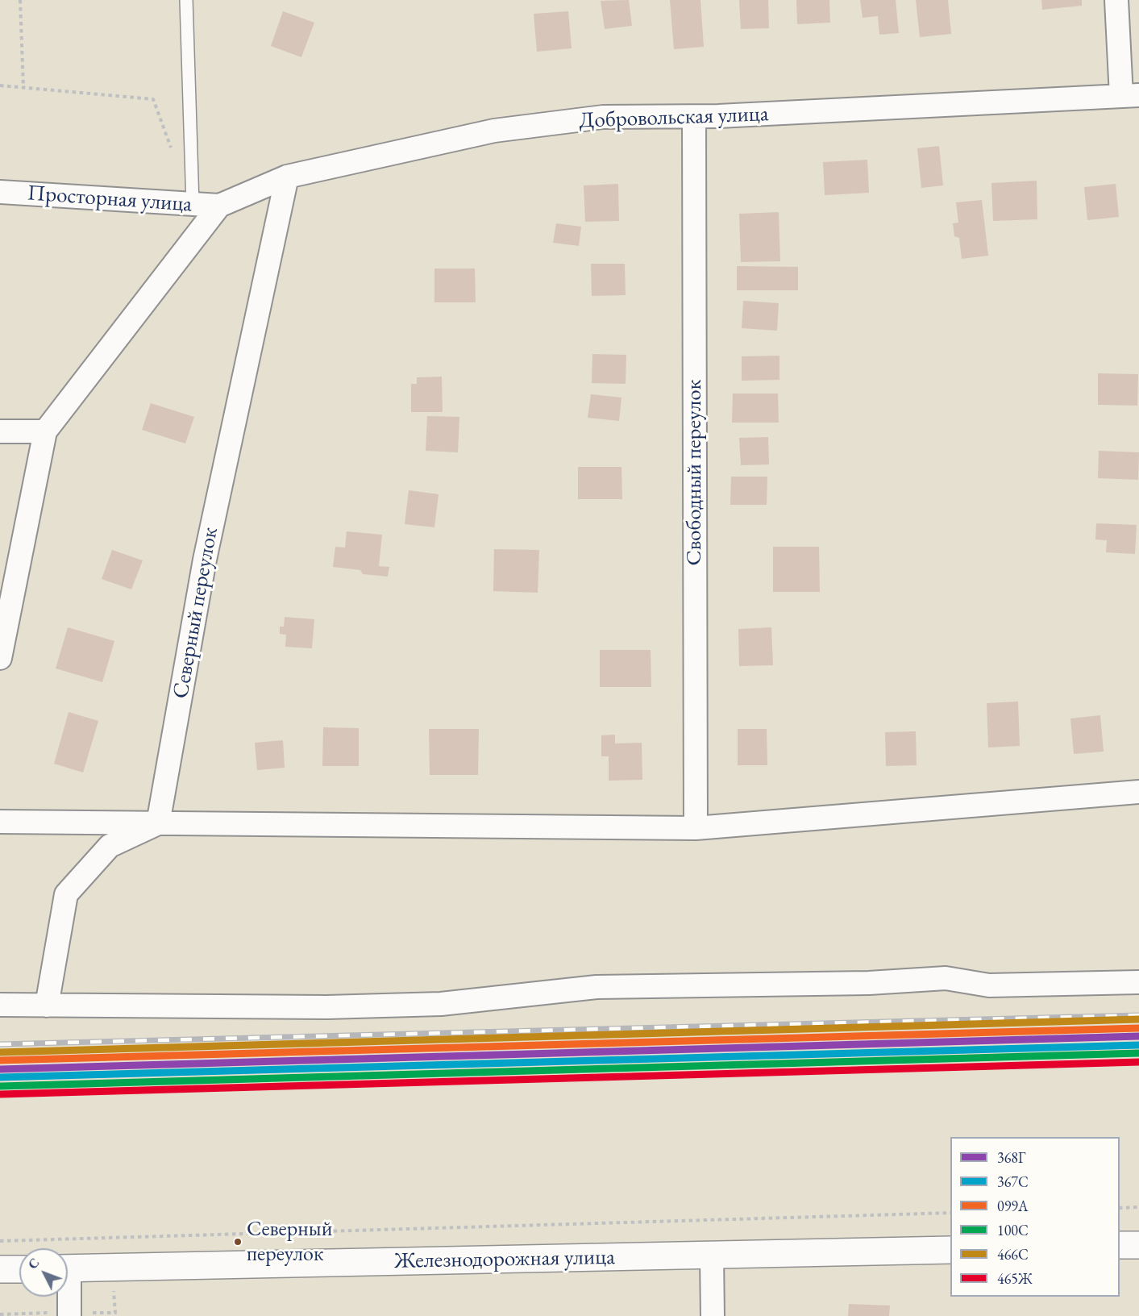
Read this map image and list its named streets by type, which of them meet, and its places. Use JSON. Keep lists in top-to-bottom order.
{
  "streets": {
    "main road": ["Железнодорожная улица"],
    "street": [
      "Добровольская улица",
      "Просторная улица",
      "Свободный переулок",
      "Северный переулок"
    ]
  },
  "crossings": [
    ["Добровольская улица", "Просторная улица"],
    ["Добровольская улица", "Свободный переулок"],
    ["Добровольская улица", "Северный переулок"]
  ],
  "places": ["Северный переулок"],
  "lines": [
    "transit line 466С",
    "transit line 099А",
    "transit line 368Г",
    "transit line 367С",
    "transit line 100C",
    "transit line 465Ж"
  ],
  "legend": [
    "368Г",
    "367С",
    "099А",
    "100C",
    "466С",
    "465Ж"
  ],
  "north": "top left"
}
